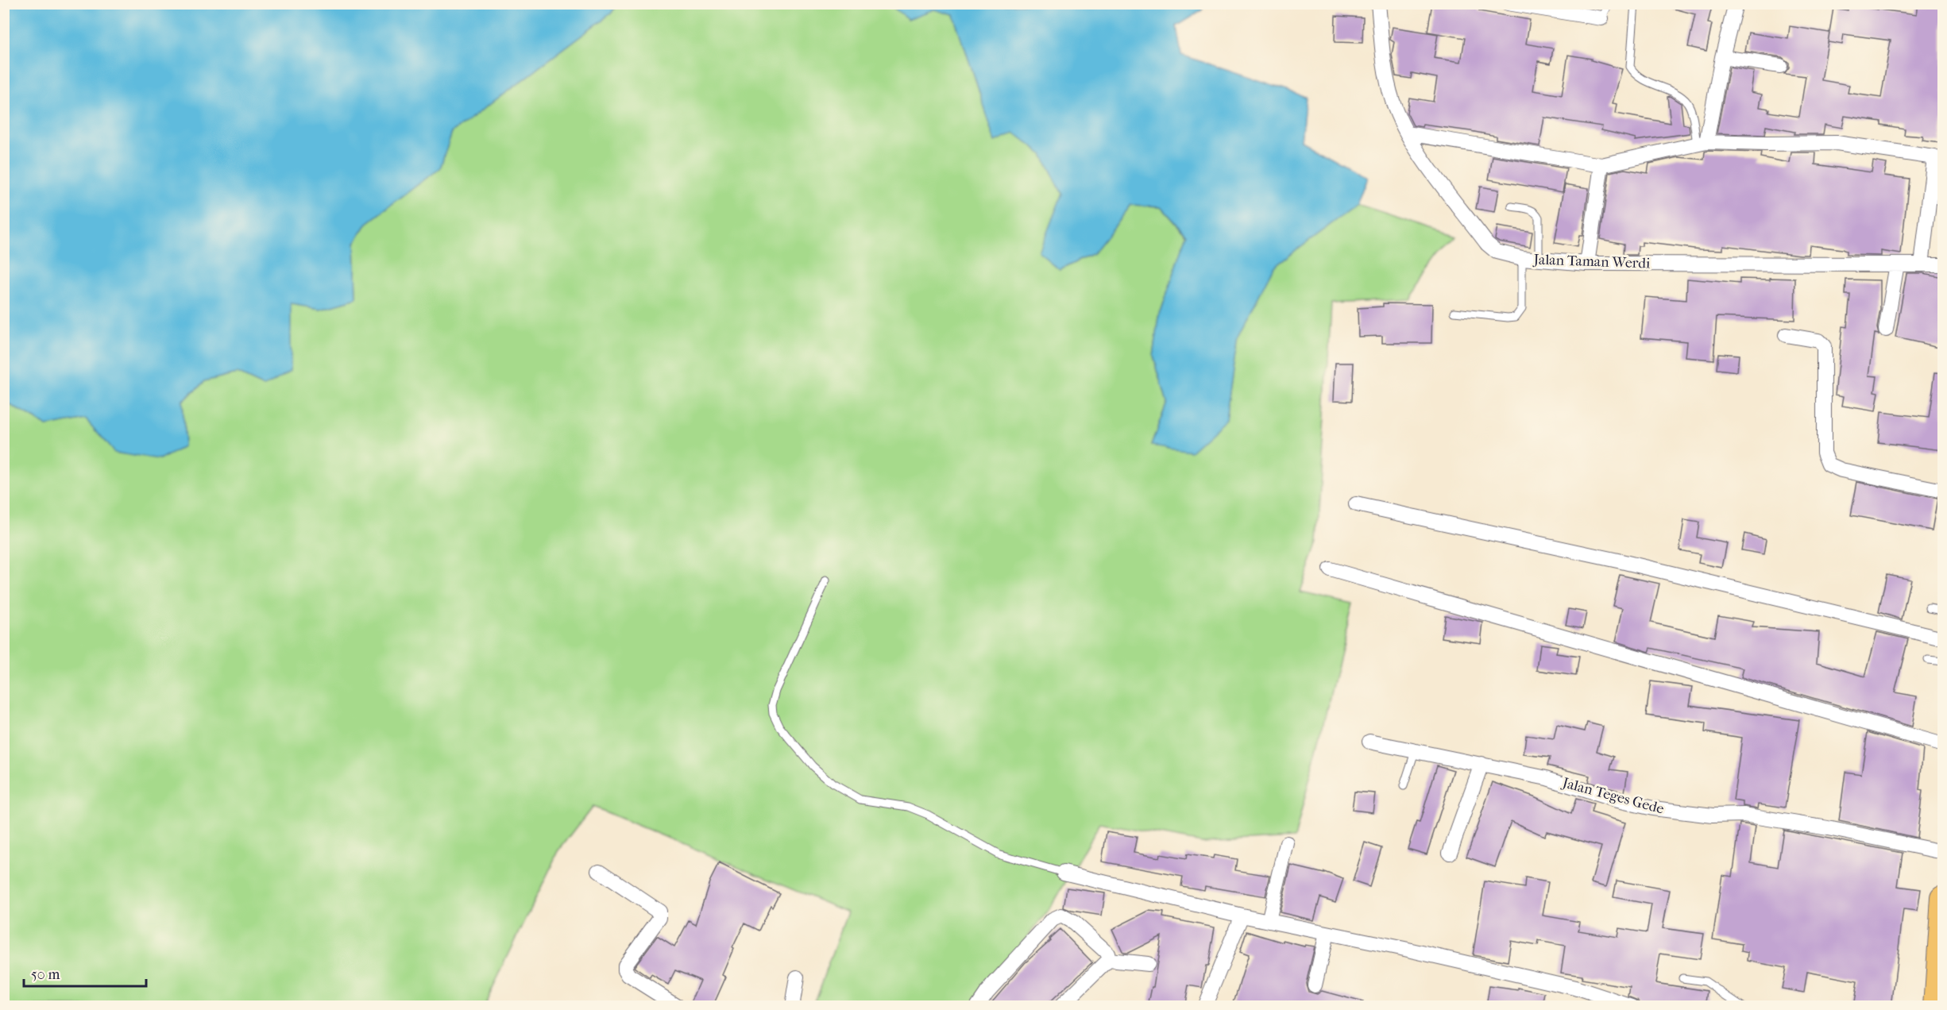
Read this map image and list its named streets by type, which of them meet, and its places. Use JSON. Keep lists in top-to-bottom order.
{
  "streets": {
    "street": ["Jalan Taman Werdi", "Jalan Teges Gede"]
  },
  "scale_bar": "50 m"
}
